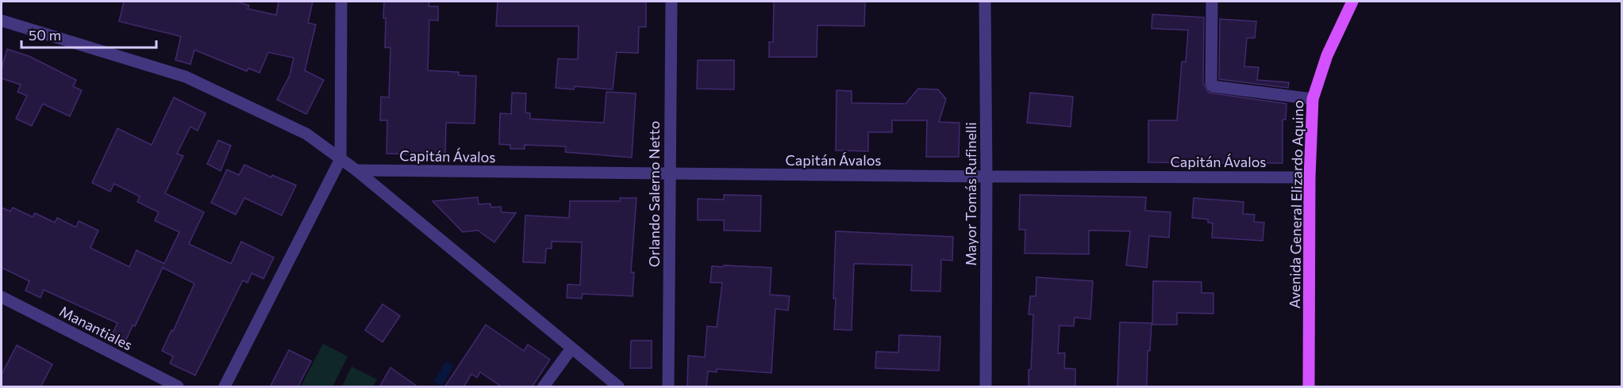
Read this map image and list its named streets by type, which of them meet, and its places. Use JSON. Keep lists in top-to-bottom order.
{
  "streets": {
    "main road": ["Avenida General Elizardo Aquino"],
    "street": [
      "Capitán Ávalos",
      "Orlando Salerno Netto",
      "Mayor Tomás Rufinelli",
      "Manantiales"
    ]
  },
  "crossings": [
    ["Capitán Ávalos", "Orlando Salerno Netto"],
    ["Capitán Ávalos", "Mayor Tomás Rufinelli"],
    ["Capitán Ávalos", "Avenida General Elizardo Aquino"]
  ],
  "scale_bar": "50 m"
}
